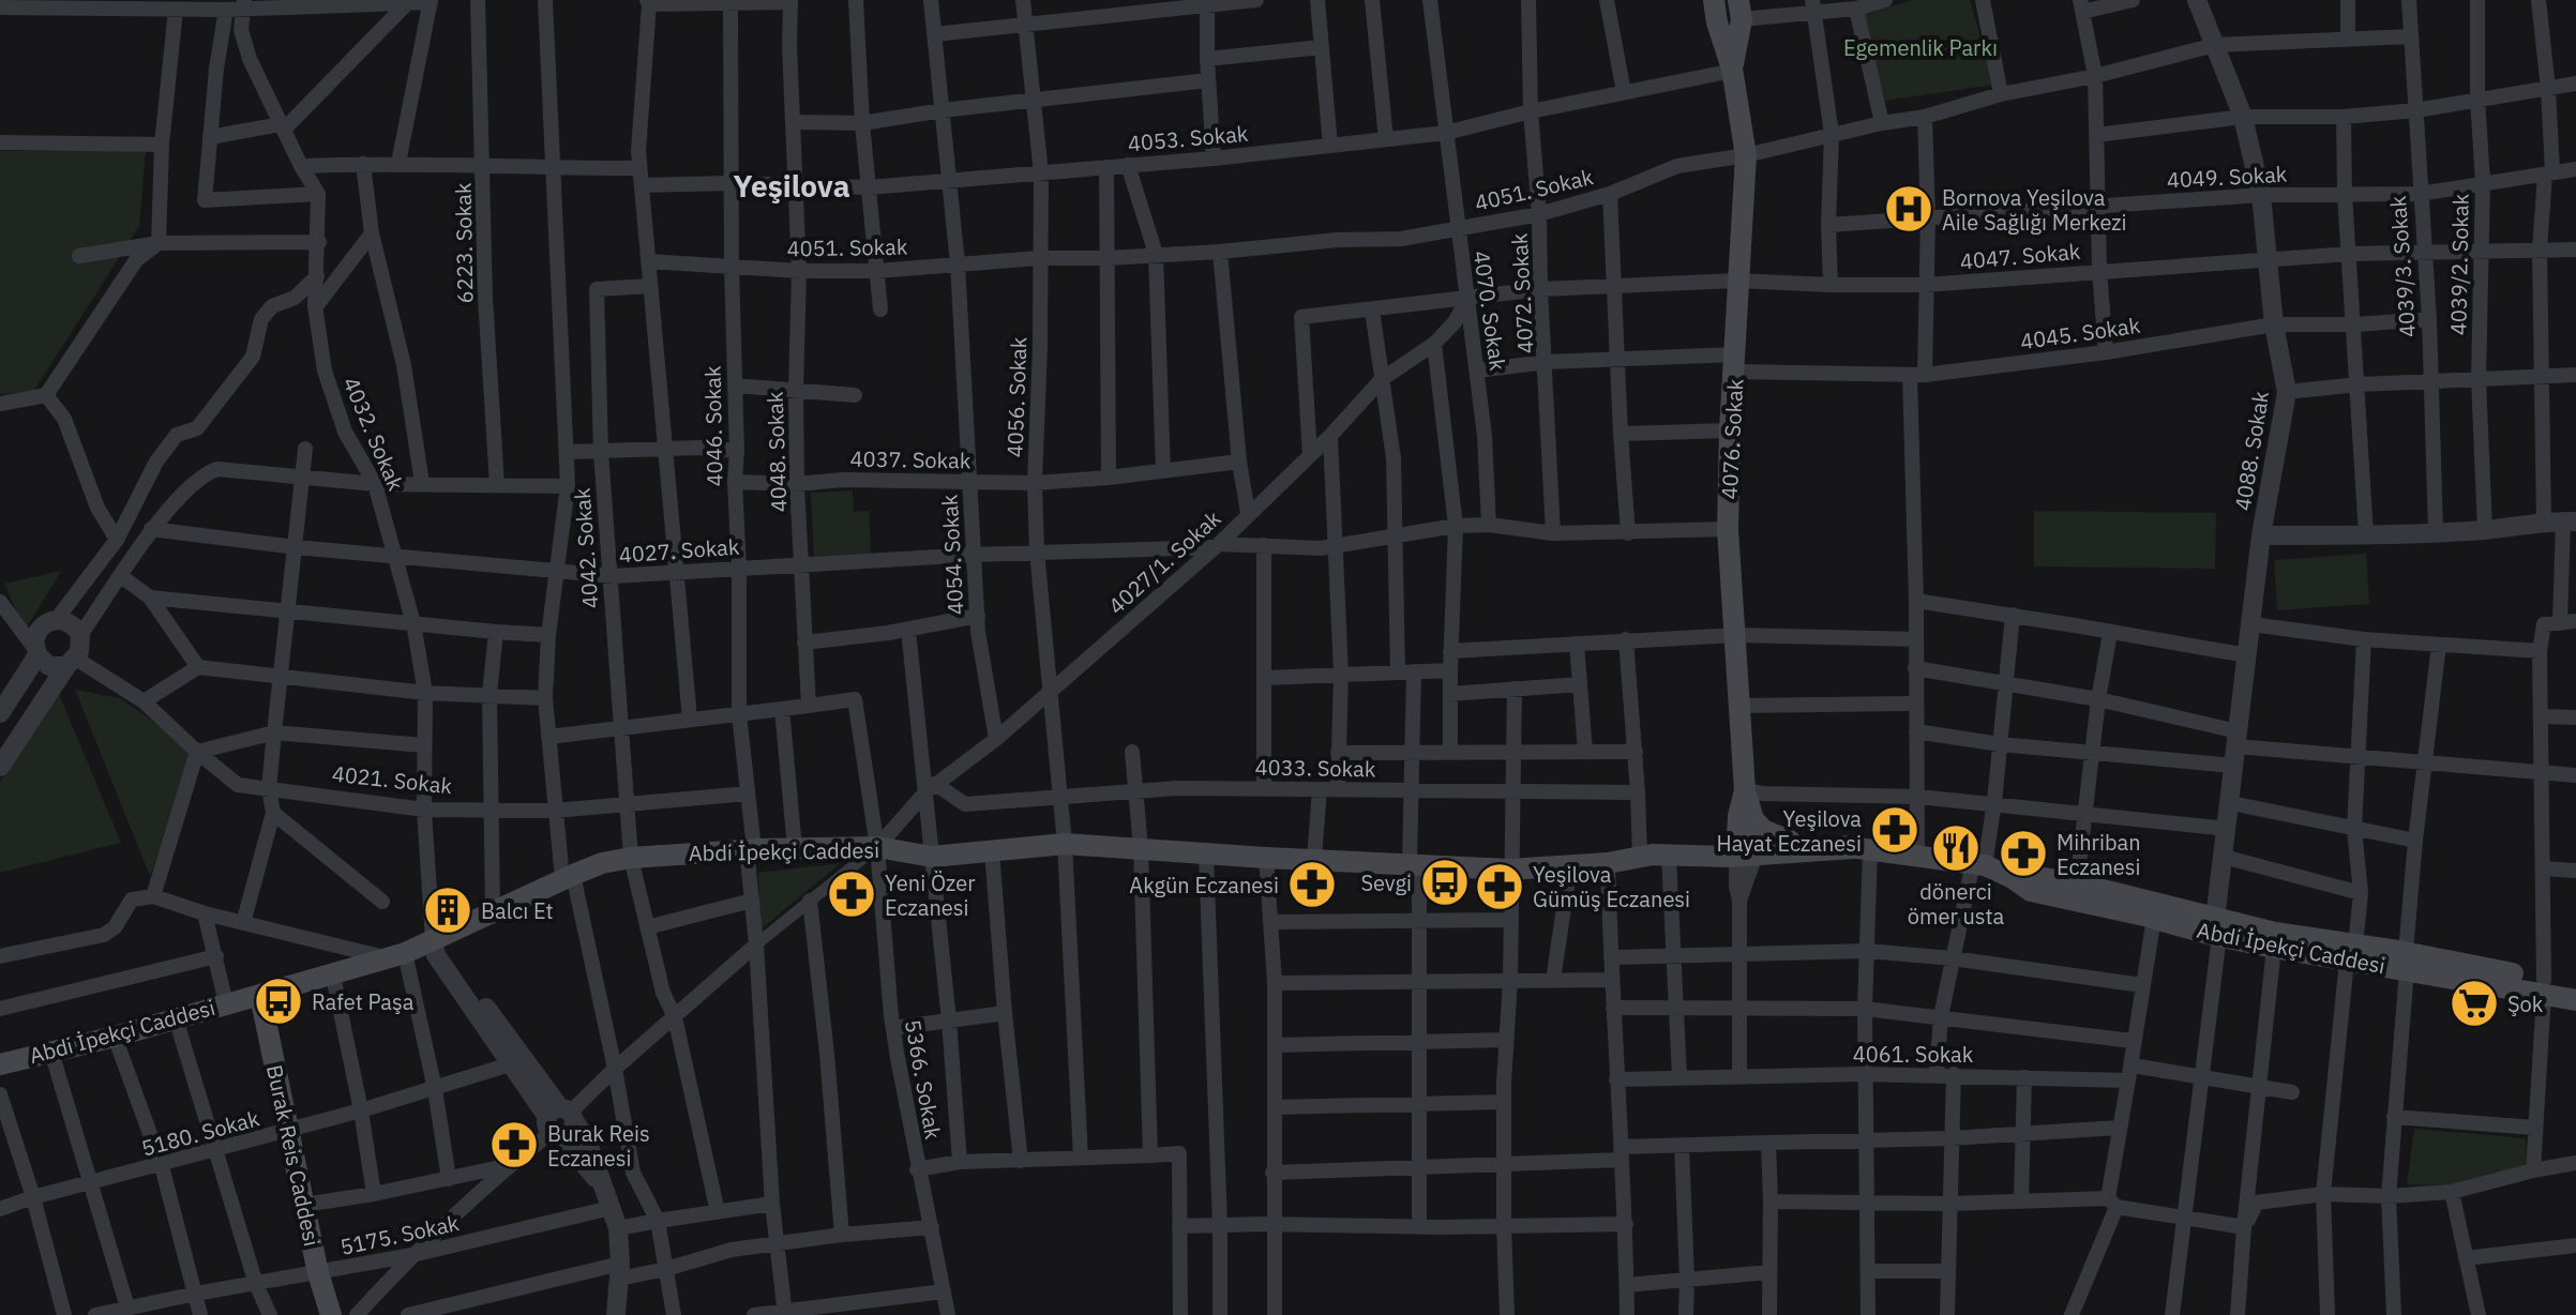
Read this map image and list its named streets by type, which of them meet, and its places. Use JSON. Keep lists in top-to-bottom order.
{
  "streets": {
    "main road": ["4076. Sokak", "Abdi İpekçi Caddesi", "Burak Reis Caddesi"],
    "street": [
      "4053. Sokak",
      "4049. Sokak",
      "4051. Sokak",
      "6223. Sokak",
      "4047. Sokak",
      "4039/2. Sokak",
      "4039/3. Sokak",
      "4072. Sokak",
      "4070. Sokak",
      "4045. Sokak",
      "4056. Sokak",
      "4046. Sokak",
      "4032. Sokak",
      "4088. Sokak",
      "4048. Sokak",
      "4037. Sokak",
      "4042. Sokak",
      "4027. Sokak",
      "4054. Sokak",
      "4027/1. Sokak",
      "4033. Sokak",
      "4021. Sokak",
      "4061. Sokak",
      "5366. Sokak",
      "5180. Sokak",
      "5175. Sokak"
    ]
  },
  "crossings": [
    ["4053. Sokak", "4072. Sokak"],
    ["4053. Sokak", "4070. Sokak"],
    ["4053. Sokak", "4056. Sokak"],
    ["4053. Sokak", "4046. Sokak"],
    ["4053. Sokak", "4076. Sokak"],
    ["4053. Sokak", "4048. Sokak"],
    ["4053. Sokak", "4054. Sokak"],
    ["4049. Sokak", "4039/2. Sokak"],
    ["4049. Sokak", "4039/3. Sokak"],
    ["4049. Sokak", "4088. Sokak"],
    ["4051. Sokak", "4039/3. Sokak"],
    ["4051. Sokak", "4072. Sokak"],
    ["4051. Sokak", "4070. Sokak"],
    ["4051. Sokak", "4056. Sokak"],
    ["4051. Sokak", "4046. Sokak"],
    ["4051. Sokak", "4076. Sokak"],
    ["4051. Sokak", "4088. Sokak"],
    ["4051. Sokak", "4048. Sokak"],
    ["4051. Sokak", "4054. Sokak"],
    ["4047. Sokak", "4039/2. Sokak"],
    ["4047. Sokak", "4039/3. Sokak"],
    ["4047. Sokak", "4072. Sokak"],
    ["4047. Sokak", "4070. Sokak"],
    ["4047. Sokak", "4076. Sokak"],
    ["4047. Sokak", "4088. Sokak"],
    ["4047. Sokak", "4027/1. Sokak"],
    ["4039/3. Sokak", "4045. Sokak"],
    ["4072. Sokak", "4045. Sokak"],
    ["4072. Sokak", "4027. Sokak"],
    ["4070. Sokak", "4045. Sokak"],
    ["4070. Sokak", "4027. Sokak"],
    ["4070. Sokak", "4027/1. Sokak"],
    ["4045. Sokak", "4076. Sokak"],
    ["4045. Sokak", "4088. Sokak"],
    ["4056. Sokak", "4037. Sokak"],
    ["4056. Sokak", "4027. Sokak"],
    ["4056. Sokak", "4027/1. Sokak"],
    ["4056. Sokak", "4033. Sokak"],
    ["4056. Sokak", "Abdi İpekçi Caddesi"],
    ["4046. Sokak", "4037. Sokak"],
    ["4046. Sokak", "4027. Sokak"],
    ["4046. Sokak", "4021. Sokak"],
    ["4046. Sokak", "Abdi İpekçi Caddesi"],
    ["4032. Sokak", "4027. Sokak"],
    ["4032. Sokak", "4021. Sokak"],
    ["4032. Sokak", "Abdi İpekçi Caddesi"],
    ["4076. Sokak", "4027. Sokak"],
    ["4076. Sokak", "Abdi İpekçi Caddesi"],
    ["4088. Sokak", "Abdi İpekçi Caddesi"],
    ["4048. Sokak", "4037. Sokak"],
    ["4048. Sokak", "4027. Sokak"],
    ["4037. Sokak", "4054. Sokak"],
    ["4042. Sokak", "4027. Sokak"],
    ["4042. Sokak", "4021. Sokak"],
    ["4042. Sokak", "Abdi İpekçi Caddesi"],
    ["4027. Sokak", "4054. Sokak"],
    ["4027. Sokak", "4027/1. Sokak"],
    ["4054. Sokak", "4027/1. Sokak"],
    ["4027/1. Sokak", "4033. Sokak"],
    ["4027/1. Sokak", "Abdi İpekçi Caddesi"],
    ["4027/1. Sokak", "5366. Sokak"],
    ["Abdi İpekçi Caddesi", "5366. Sokak"],
    ["Abdi İpekçi Caddesi", "Burak Reis Caddesi"],
    ["5180. Sokak", "Burak Reis Caddesi"],
    ["Burak Reis Caddesi", "5175. Sokak"]
  ],
  "districts": ["Yeşilova"],
  "parks": ["Egemenlik Parkı"],
  "places": {
    "hospital": ["Bornova Yeşilova Aile Sağlığı Merkezi"],
    "pharmacy": [
      "Yeşilova Hayat Eczanesi",
      "Mihriban Eczanesi",
      "Akgün Eczanesi",
      "Yeşilova Gümüş Eczanesi",
      "Yeni Özer Eczanesi",
      "Burak Reis Eczanesi"
    ],
    "restaurant": ["dönerci ömer usta"],
    "bus stop": ["Sevgi", "Rafet Paşa"],
    "building": ["Balcı Et"],
    "supermarket": ["Şok"]
  }
}
